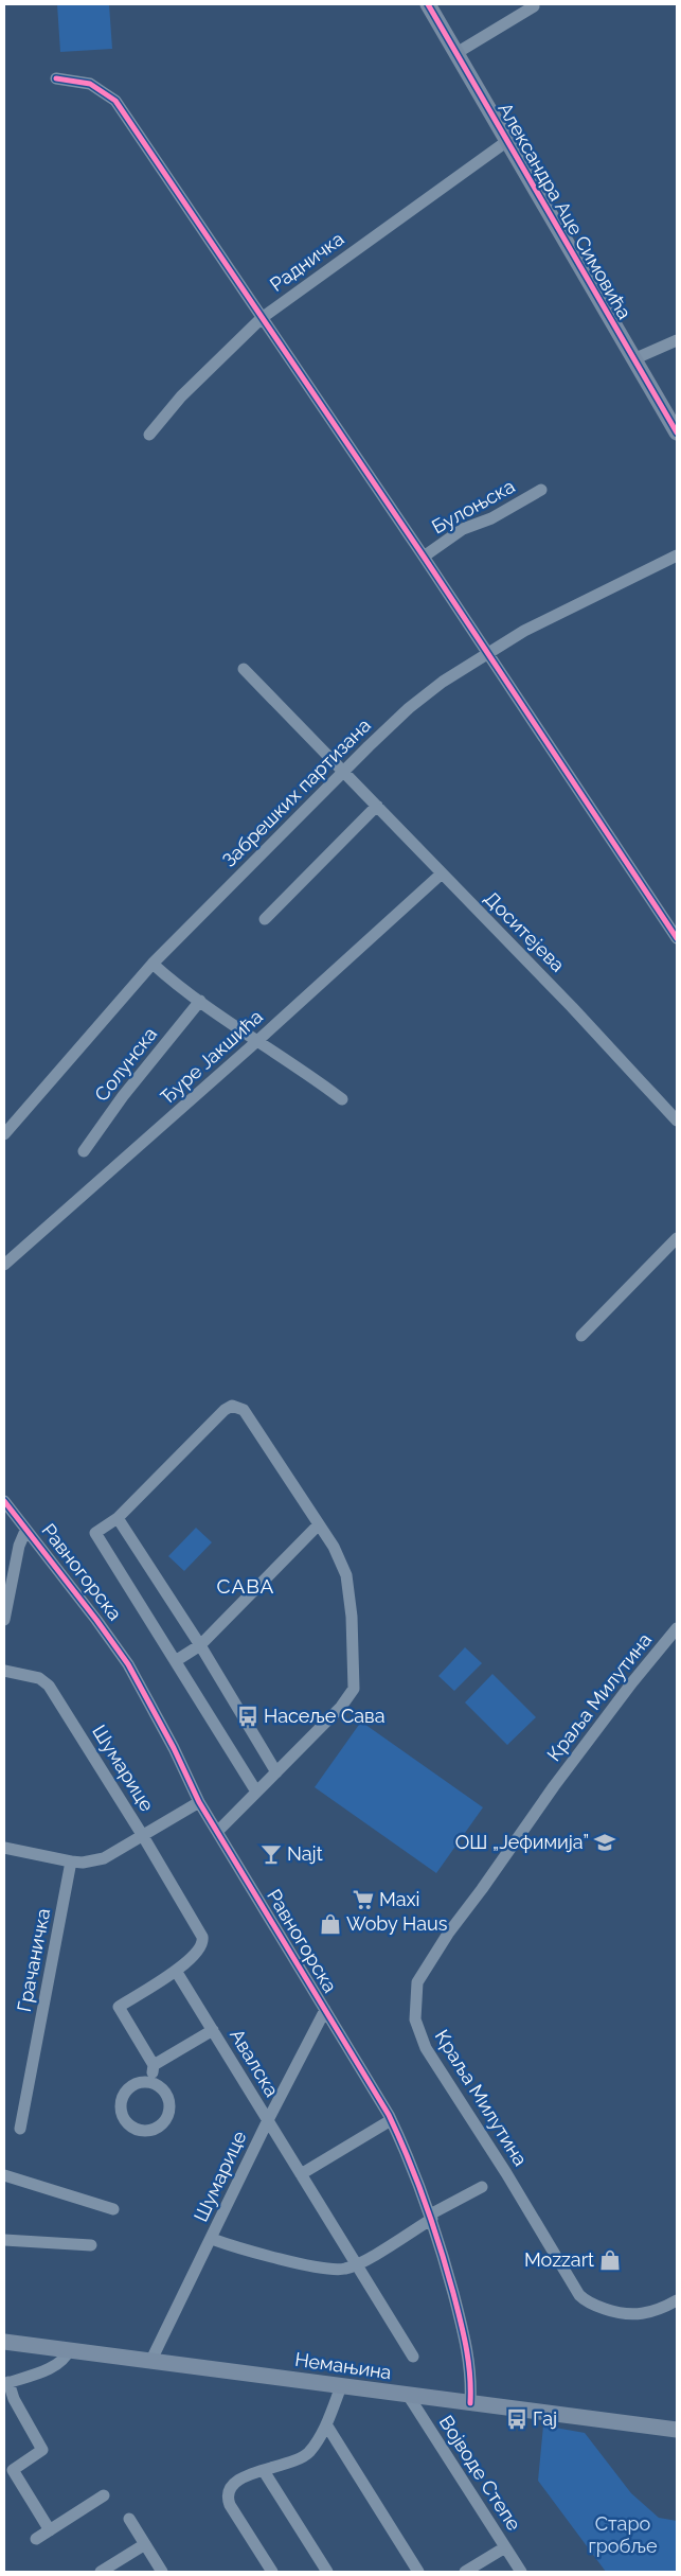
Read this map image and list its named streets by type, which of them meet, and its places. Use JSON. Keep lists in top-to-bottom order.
{
  "streets": {
    "street": [
      "Александра Аце Симовића",
      "Радничка",
      "Булоњска",
      "Забрешких партизана",
      "Доситејева",
      "Ђуре Јакшића",
      "Солунска",
      "Равногорска",
      "Краља Милутина",
      "Шумарице",
      "Грачаничка",
      "Авалска",
      "Немањина",
      "Војводе Степе"
    ]
  },
  "crossings": [
    ["Александра Аце Симовића", "Радничка"],
    ["Забрешких партизана", "Доситејева"],
    ["Доситејева", "Ђуре Јакшића"],
    ["Равногорска", "Шумарице"],
    ["Равногорска", "Немањина"],
    ["Шумарице", "Авалска"],
    ["Шумарице", "Немањина"],
    ["Немањина", "Војводе Степе"]
  ],
  "districts": ["САВА"],
  "parks": ["Старо гробље"],
  "places": {
    "bus stop": ["Насеље Сава", "Гај"],
    "school or university": ["ОШ „Јефимија”"],
    "bar": ["Najt"],
    "supermarket": ["Maxi"],
    "shop": ["Woby Haus", "Mozzart"]
  }
}
